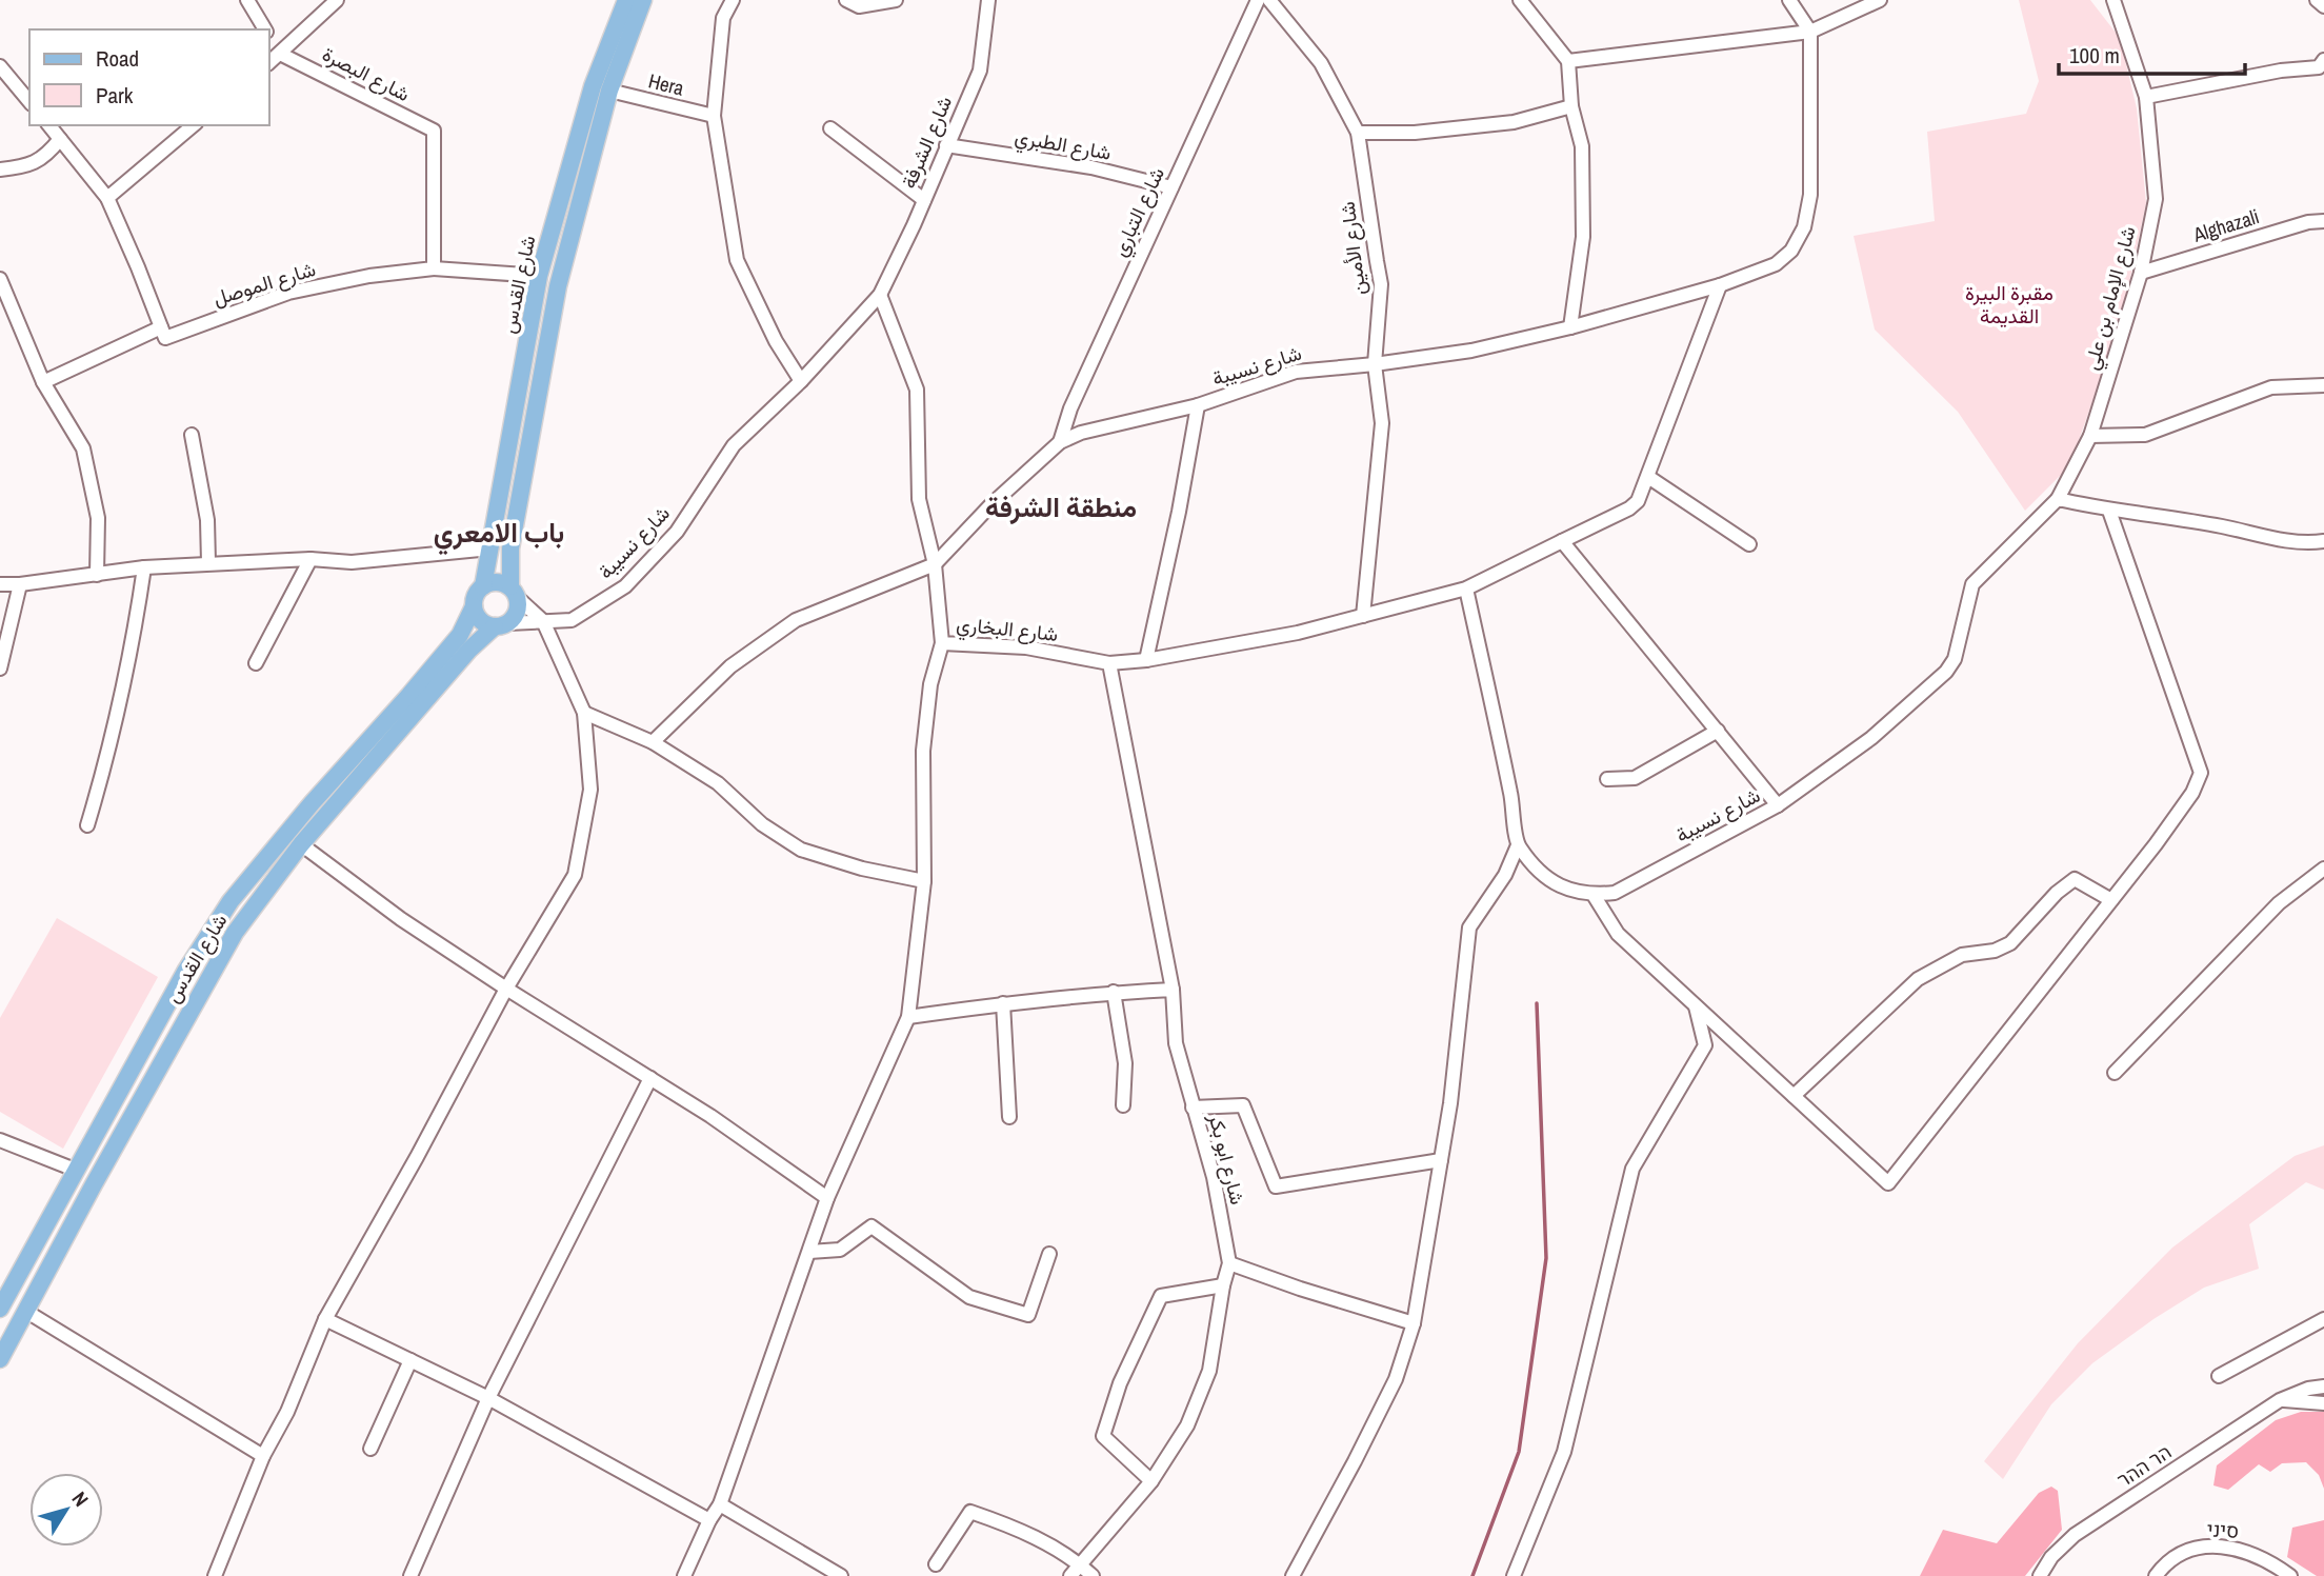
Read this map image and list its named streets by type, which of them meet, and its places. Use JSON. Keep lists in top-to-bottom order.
{
  "streets": {
    "main road": ["شارع القدس"],
    "street": [
      "شارع البصرة",
      "Hera",
      "شارع الشرفة",
      "شارع الطبري",
      "شارع التباري",
      "Alghazali",
      "شارع الأمين",
      "شارع الموصل",
      "شارع الإمام بن علي",
      "شارع نسيبة",
      "شارع البخاري",
      "شارع ابو بكر",
      "הר ההר",
      "סיני"
    ]
  },
  "crossings": [
    ["شارع البصرة", "شارع الموصل"],
    ["Hera", "شارع القدس"],
    ["شارع الشرفة", "شارع الطبري"],
    ["شارع الشرفة", "شارع نسيبة"],
    ["شارع الشرفة", "شارع البخاري"],
    ["شارع الطبري", "شارع التباري"],
    ["شارع التباري", "شارع نسيبة"],
    ["Alghazali", "شارع الإمام بن علي"],
    ["شارع الأمين", "شارع نسيبة"],
    ["شارع القدس", "شارع نسيبة"],
    ["شارع الإمام بن علي", "شارع نسيبة"],
    ["شارع نسيبة", "شارع البخاري"]
  ],
  "districts": ["منطقة الشرفة", "باب الامعري"],
  "parks": ["مقبرة البيرة القديمة"],
  "legend": ["Road", "Park"],
  "scale_bar": "100 m",
  "north": "top right"
}
